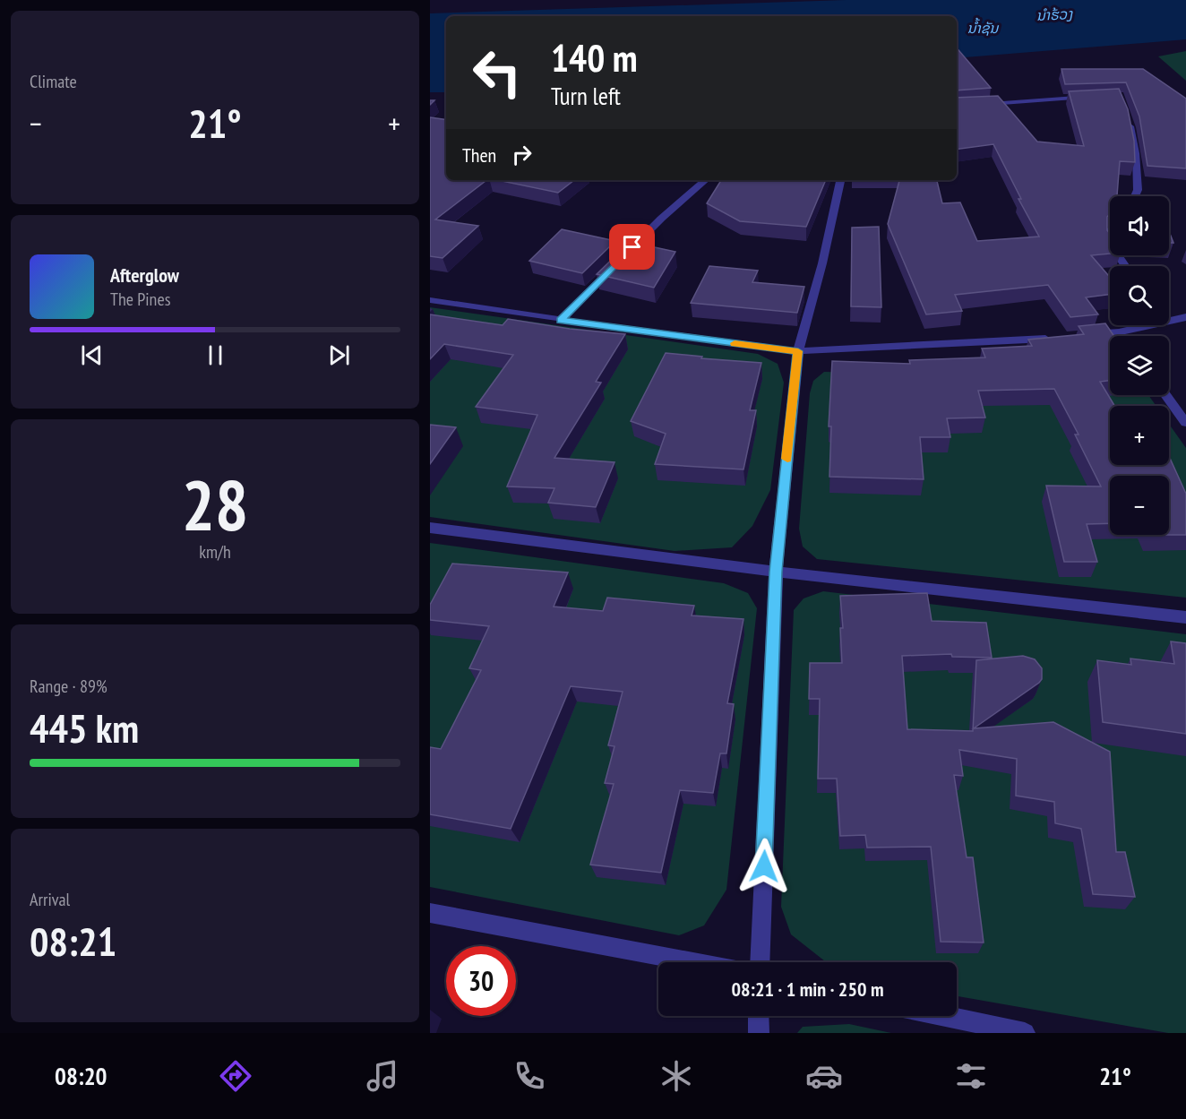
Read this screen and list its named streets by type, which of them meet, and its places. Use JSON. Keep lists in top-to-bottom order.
{
  "water": ["ນຳ້ຮວງ", "ນ້ຳຊັນ"],
  "page": {
    "tile": [
      "Climate",
      ["28", "km/h"],
      ["Range · 89%", "445 km"],
      ["Arrival", "08:21"]
    ],
    "turn": ["140 m", "Turn left"],
    "heat": ["−", "21°", "+"],
    "then": "Then",
    "map_buttons": ["+", "−"],
    "song": ["Afterglow", "The Pines"],
    "limit": "30",
    "trip": "08:21 · 1 min · 250 m",
    "tabs": ["08:20", "21°"]
  }
}
